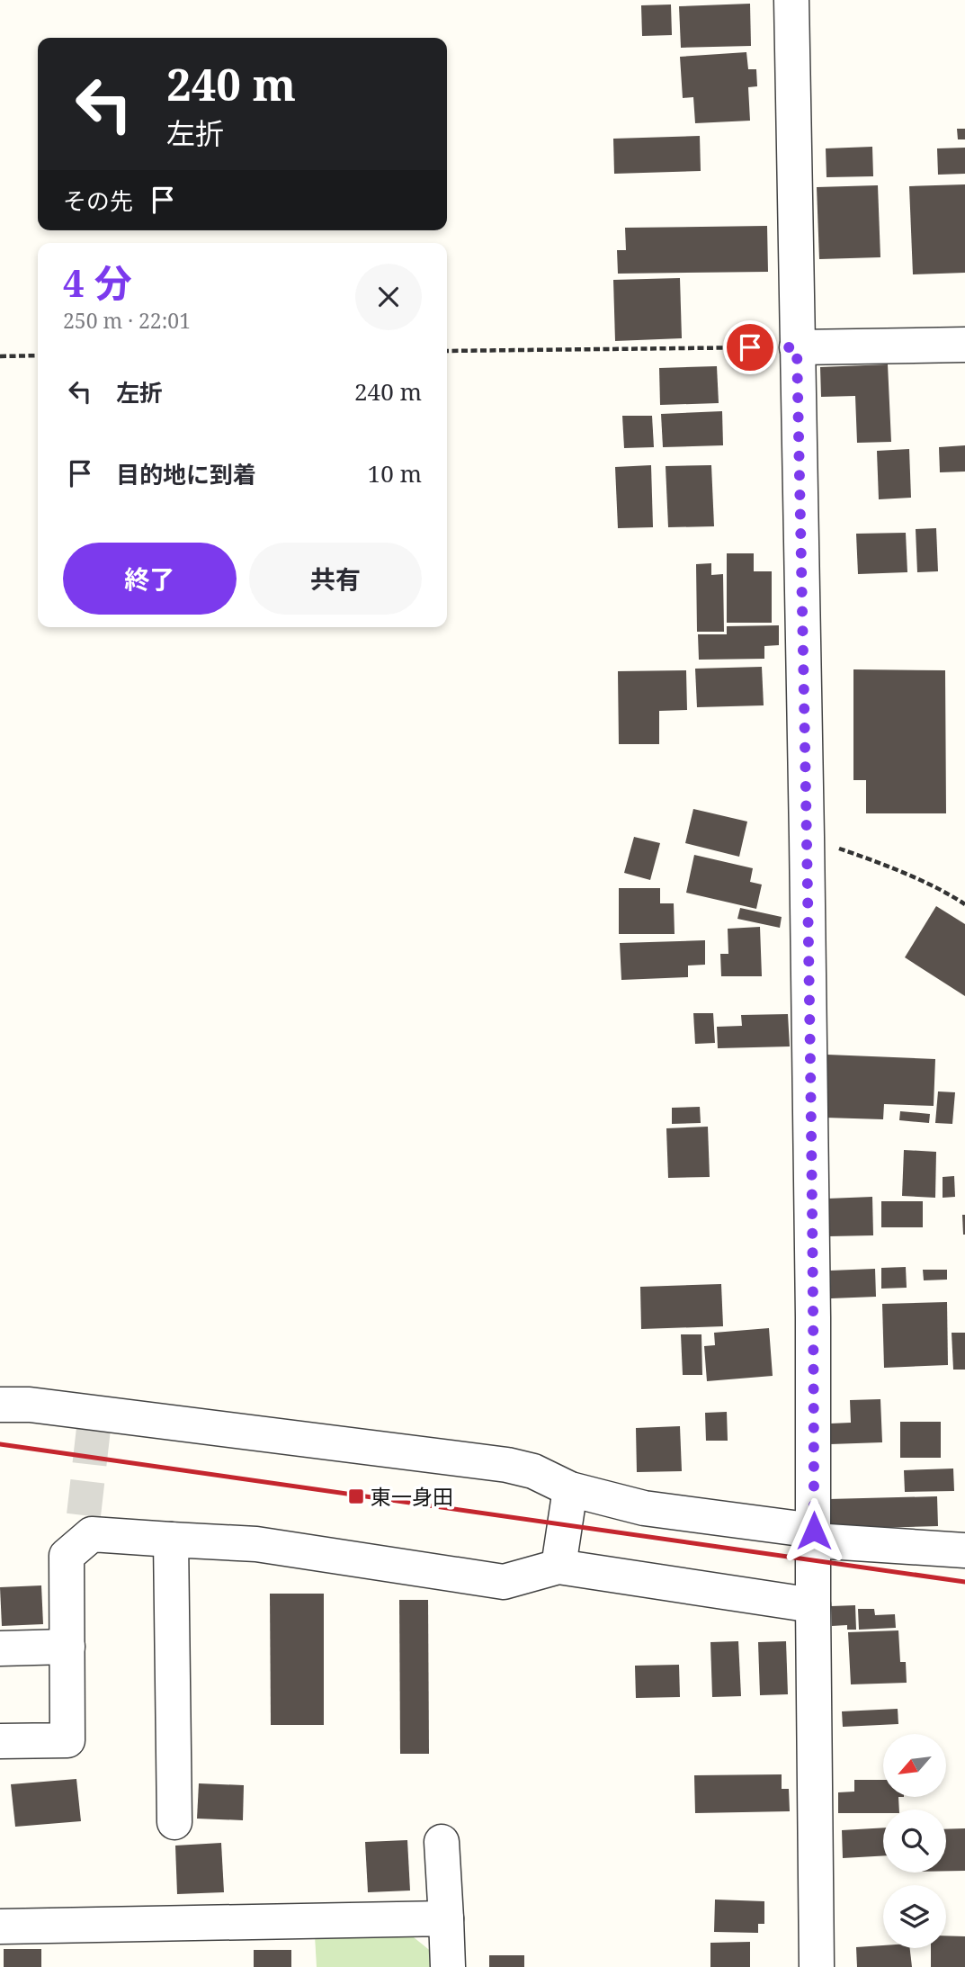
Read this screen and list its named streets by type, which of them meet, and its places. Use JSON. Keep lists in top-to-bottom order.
{
  "places": {
    "transit": ["東一身田"]
  },
  "north": "bottom left",
  "page": {
    "turn": ["240 m", "左折"],
    "then": "その先",
    "heading": ["4 分", "250 m · 22:01"],
    "list": [
      {
        "name": "左折",
        "value": "240 m"
      },
      {
        "name": "目的地に到着",
        "value": "10 m"
      }
    ],
    "buttons": ["終了", "共有"]
  }
}
